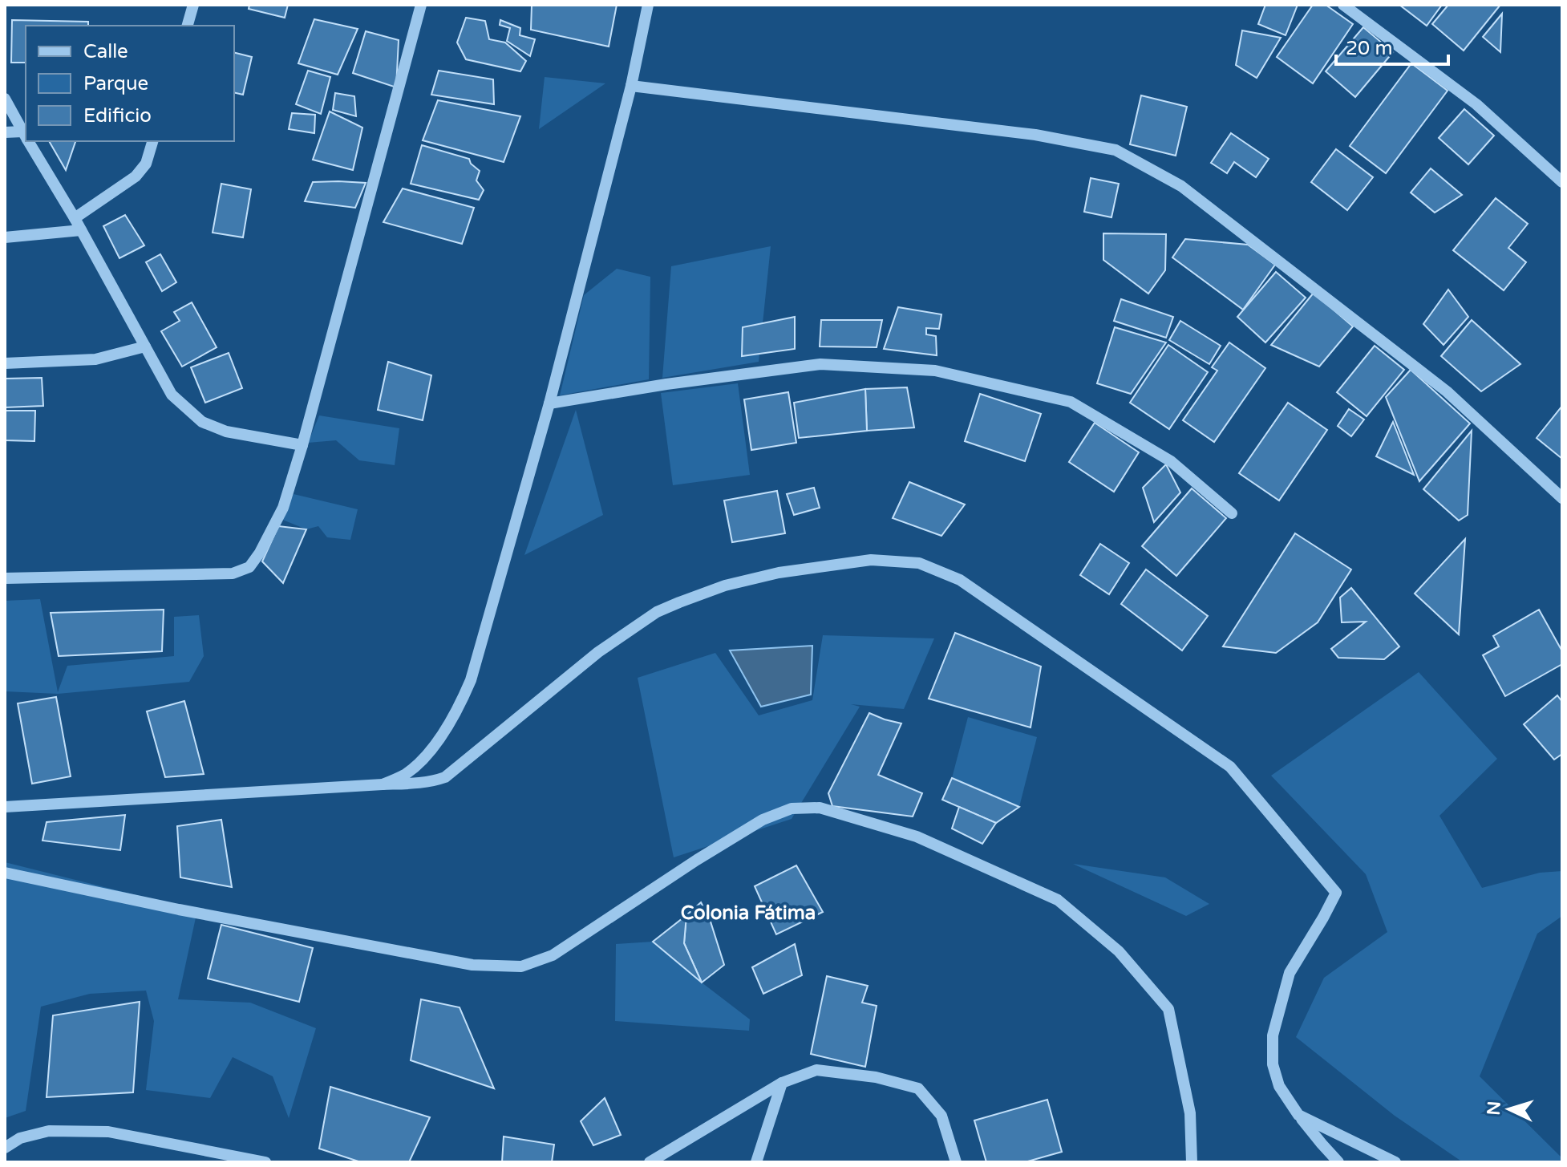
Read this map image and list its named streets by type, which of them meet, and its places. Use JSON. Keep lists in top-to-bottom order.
{
  "districts": ["Colonia Fátima"],
  "legend": ["Calle", "Parque", "Edificio"],
  "scale_bar": "20 m",
  "north": "left"
}
